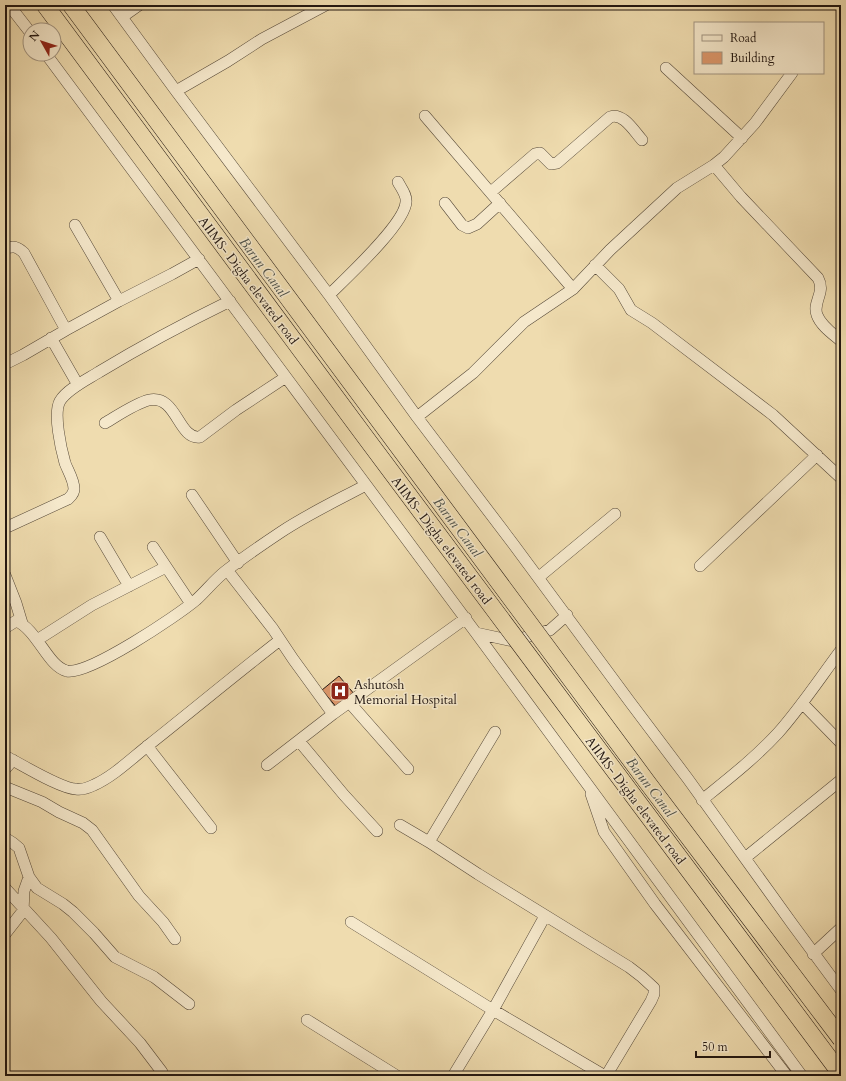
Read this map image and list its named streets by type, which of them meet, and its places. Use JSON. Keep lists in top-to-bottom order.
{
  "streets": {
    "highway": ["AIIMS- Digha elevated road"]
  },
  "water": ["Barun Canal"],
  "places": {
    "hospital": ["Ashutosh Memorial Hospital"]
  },
  "legend": ["Road", "Building"],
  "scale_bar": "50 m",
  "north": "top left"
}
